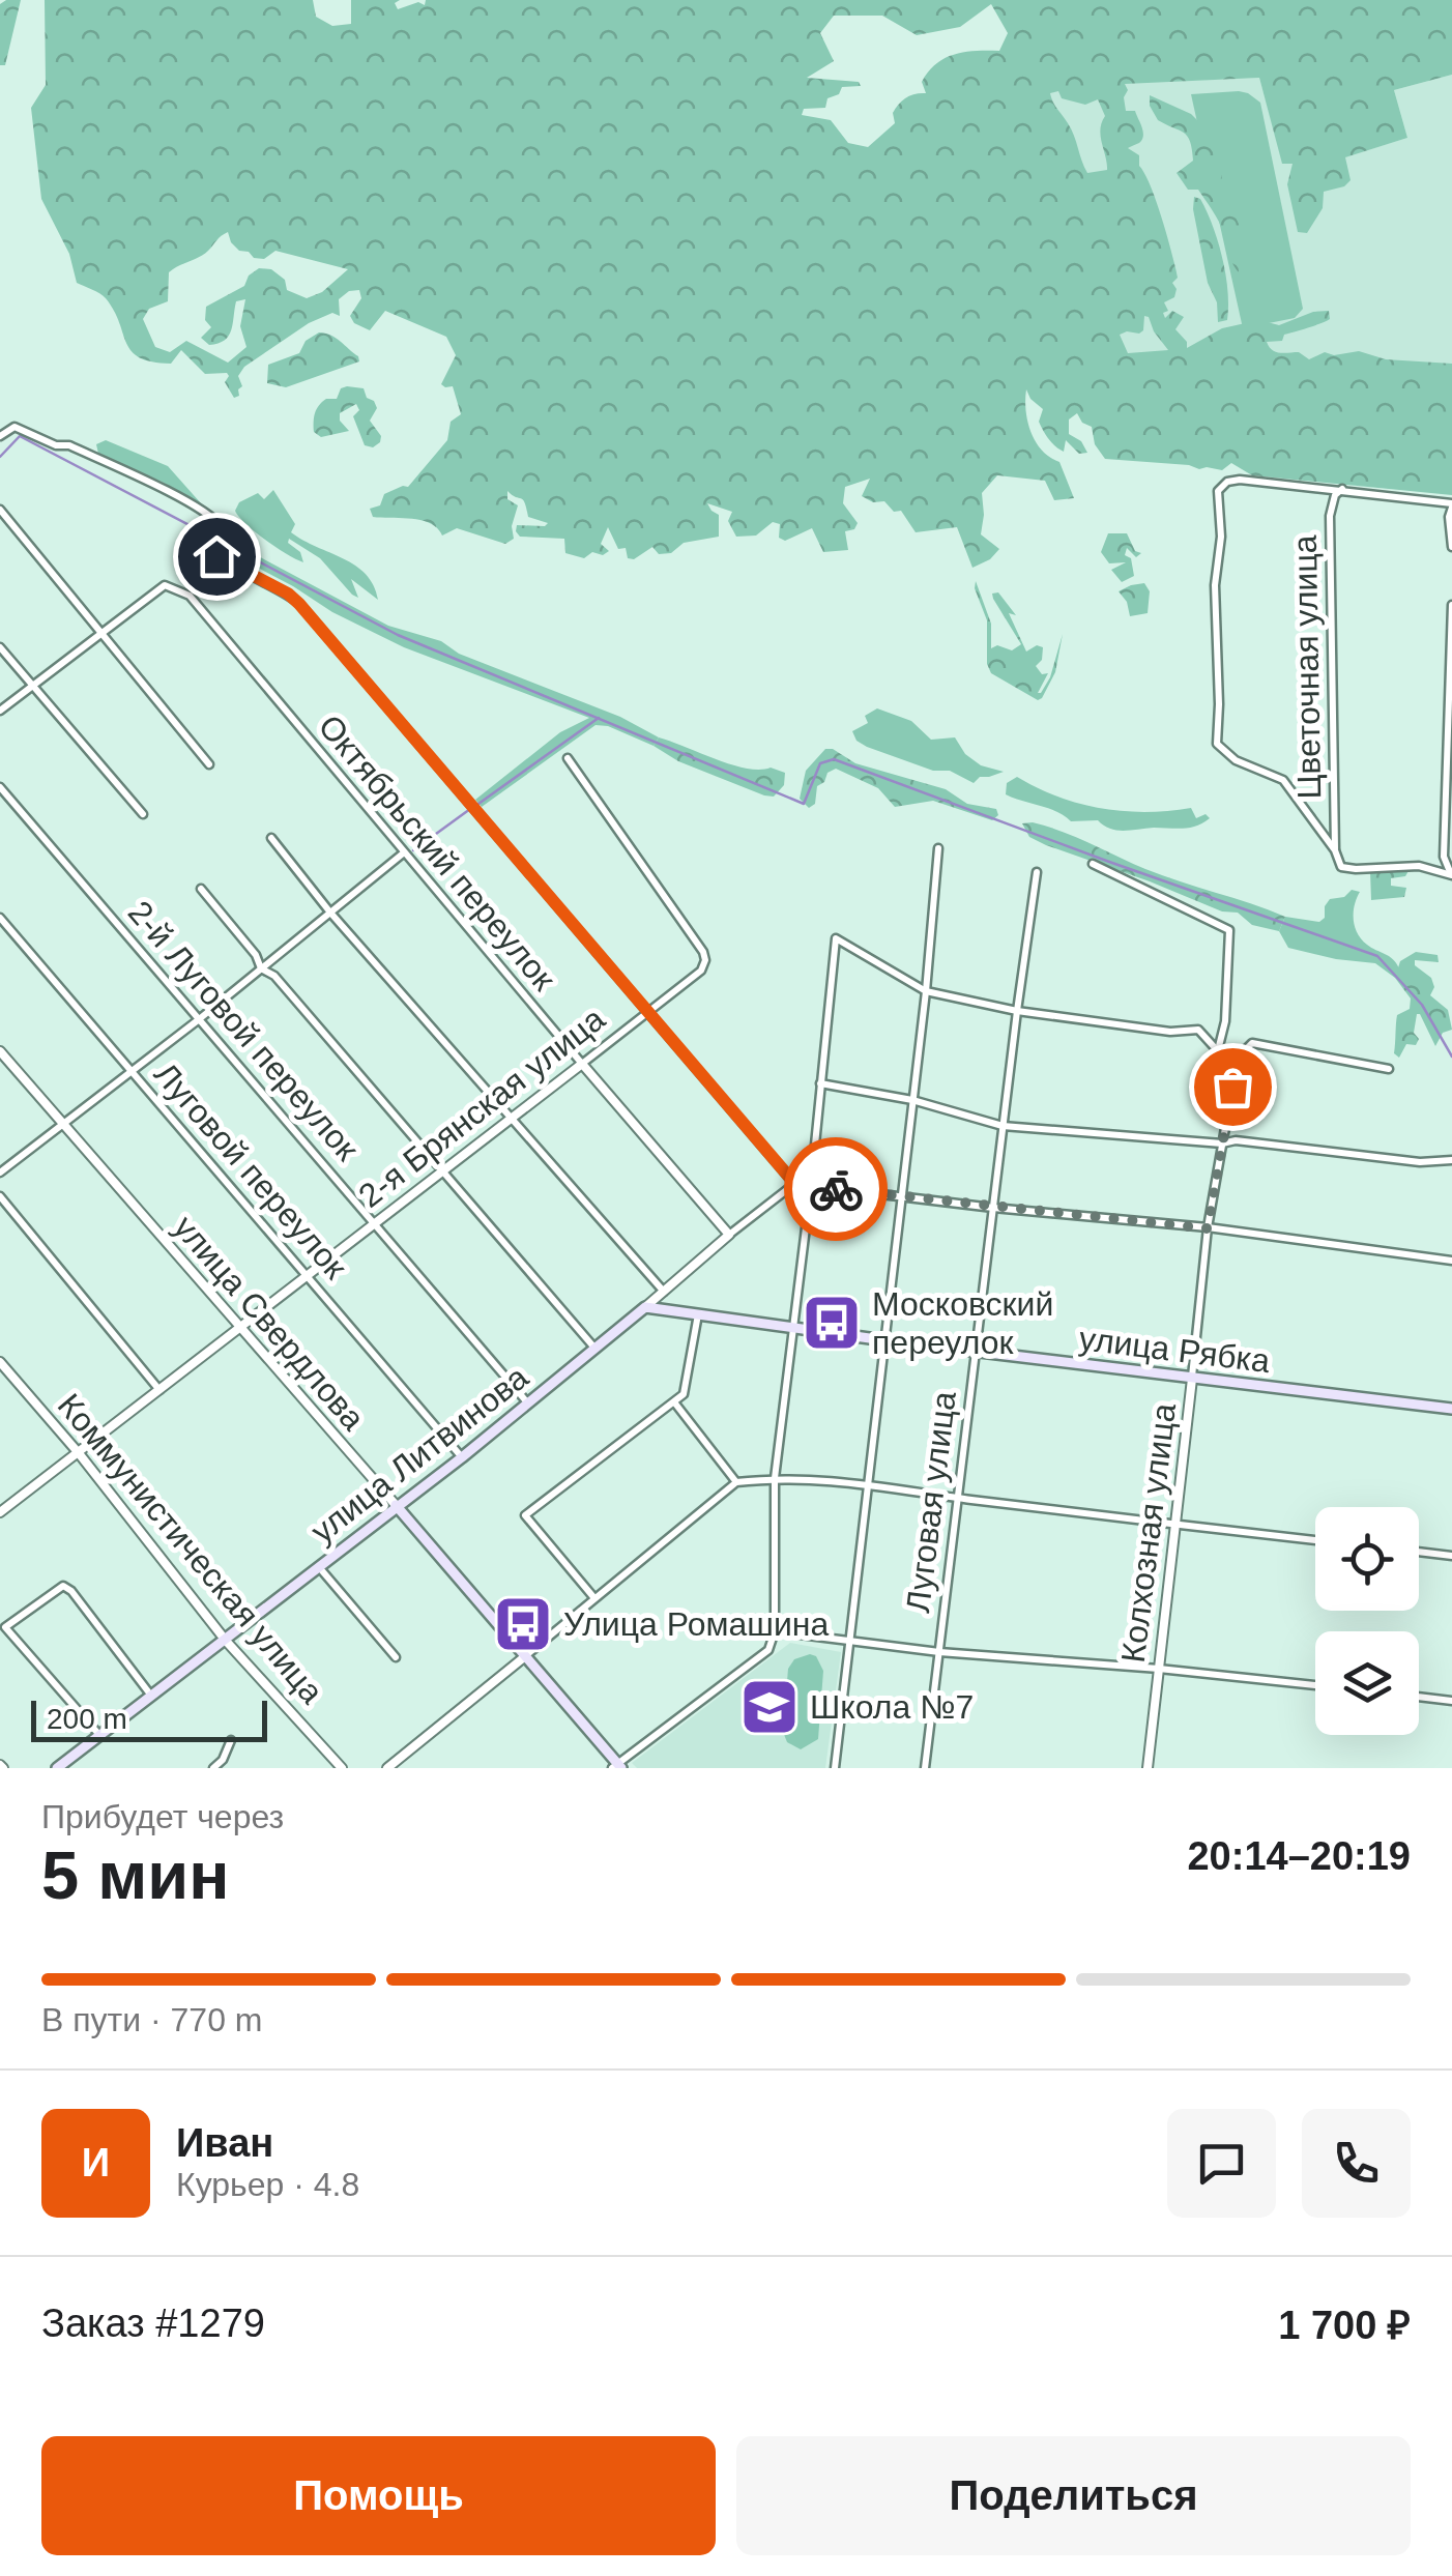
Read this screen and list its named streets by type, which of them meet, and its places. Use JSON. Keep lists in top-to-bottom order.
{
  "streets": {
    "main road": ["улица Свердлова", "улица Рябка", "улица Литвинова"],
    "street": [
      "Цветочная улица",
      "Октябрьский переулок",
      "2-й Луговой переулок",
      "2-я Брянская улица",
      "Луговой переулок",
      "Луговая улица",
      "Колхозная улица",
      "Коммунистическая улица"
    ]
  },
  "crossings": [
    ["Октябрьский переулок", "2-я Брянская улица"],
    ["Октябрьский переулок", "улица Литвинова"],
    ["2-й Луговой переулок", "2-я Брянская улица"],
    ["2-й Луговой переулок", "улица Литвинова"],
    ["2-я Брянская улица", "Луговой переулок"],
    ["2-я Брянская улица", "улица Свердлова"],
    ["2-я Брянская улица", "Коммунистическая улица"],
    ["Луговой переулок", "улица Литвинова"],
    ["улица Свердлова", "улица Литвинова"],
    ["улица Рябка", "улица Литвинова"],
    ["улица Рябка", "Луговая улица"],
    ["улица Рябка", "Колхозная улица"],
    ["улица Литвинова", "Коммунистическая улица"]
  ],
  "places": {
    "bus stop": ["Московский переулок", "Улица Ромашина"],
    "school or university": ["Школа №7"]
  },
  "scale_bar": "200 m",
  "page": {
    "scale": "200 m",
    "heading": ["5 мин", "Прибудет через", "20:14–20:19"],
    "panel": [
      "Иван",
      "Курьер · 4.8",
      "Заказ #1279",
      "1 700 ₽"
    ],
    "bar": "В пути · 770 m",
    "round": "И",
    "buttons": ["Помощь", "Поделиться"]
  }
}
